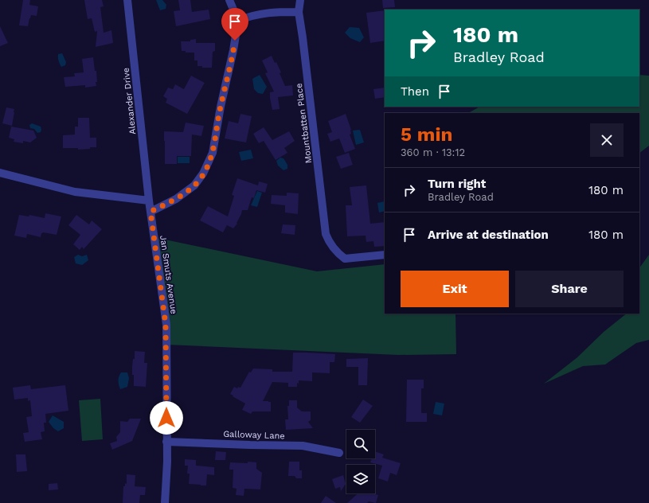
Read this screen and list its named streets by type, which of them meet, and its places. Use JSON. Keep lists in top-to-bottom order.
{
  "streets": {
    "street": [
      "Alexander Drive",
      "Mountbatten Place",
      "Jan Smuts Avenue",
      "Galloway Lane"
    ]
  },
  "crossings": [
    ["Alexander Drive", "Jan Smuts Avenue"],
    ["Jan Smuts Avenue", "Galloway Lane"]
  ],
  "page": {
    "turn": ["180 m", "Bradley Road"],
    "then": "Then",
    "heading": ["5 min", "360 m · 13:12"],
    "list": [
      {
        "name": "Turn right",
        "note": "Bradley Road",
        "value": "180 m"
      },
      {
        "name": "Arrive at destination",
        "value": "180 m"
      }
    ],
    "buttons": ["Exit", "Share"]
  }
}
